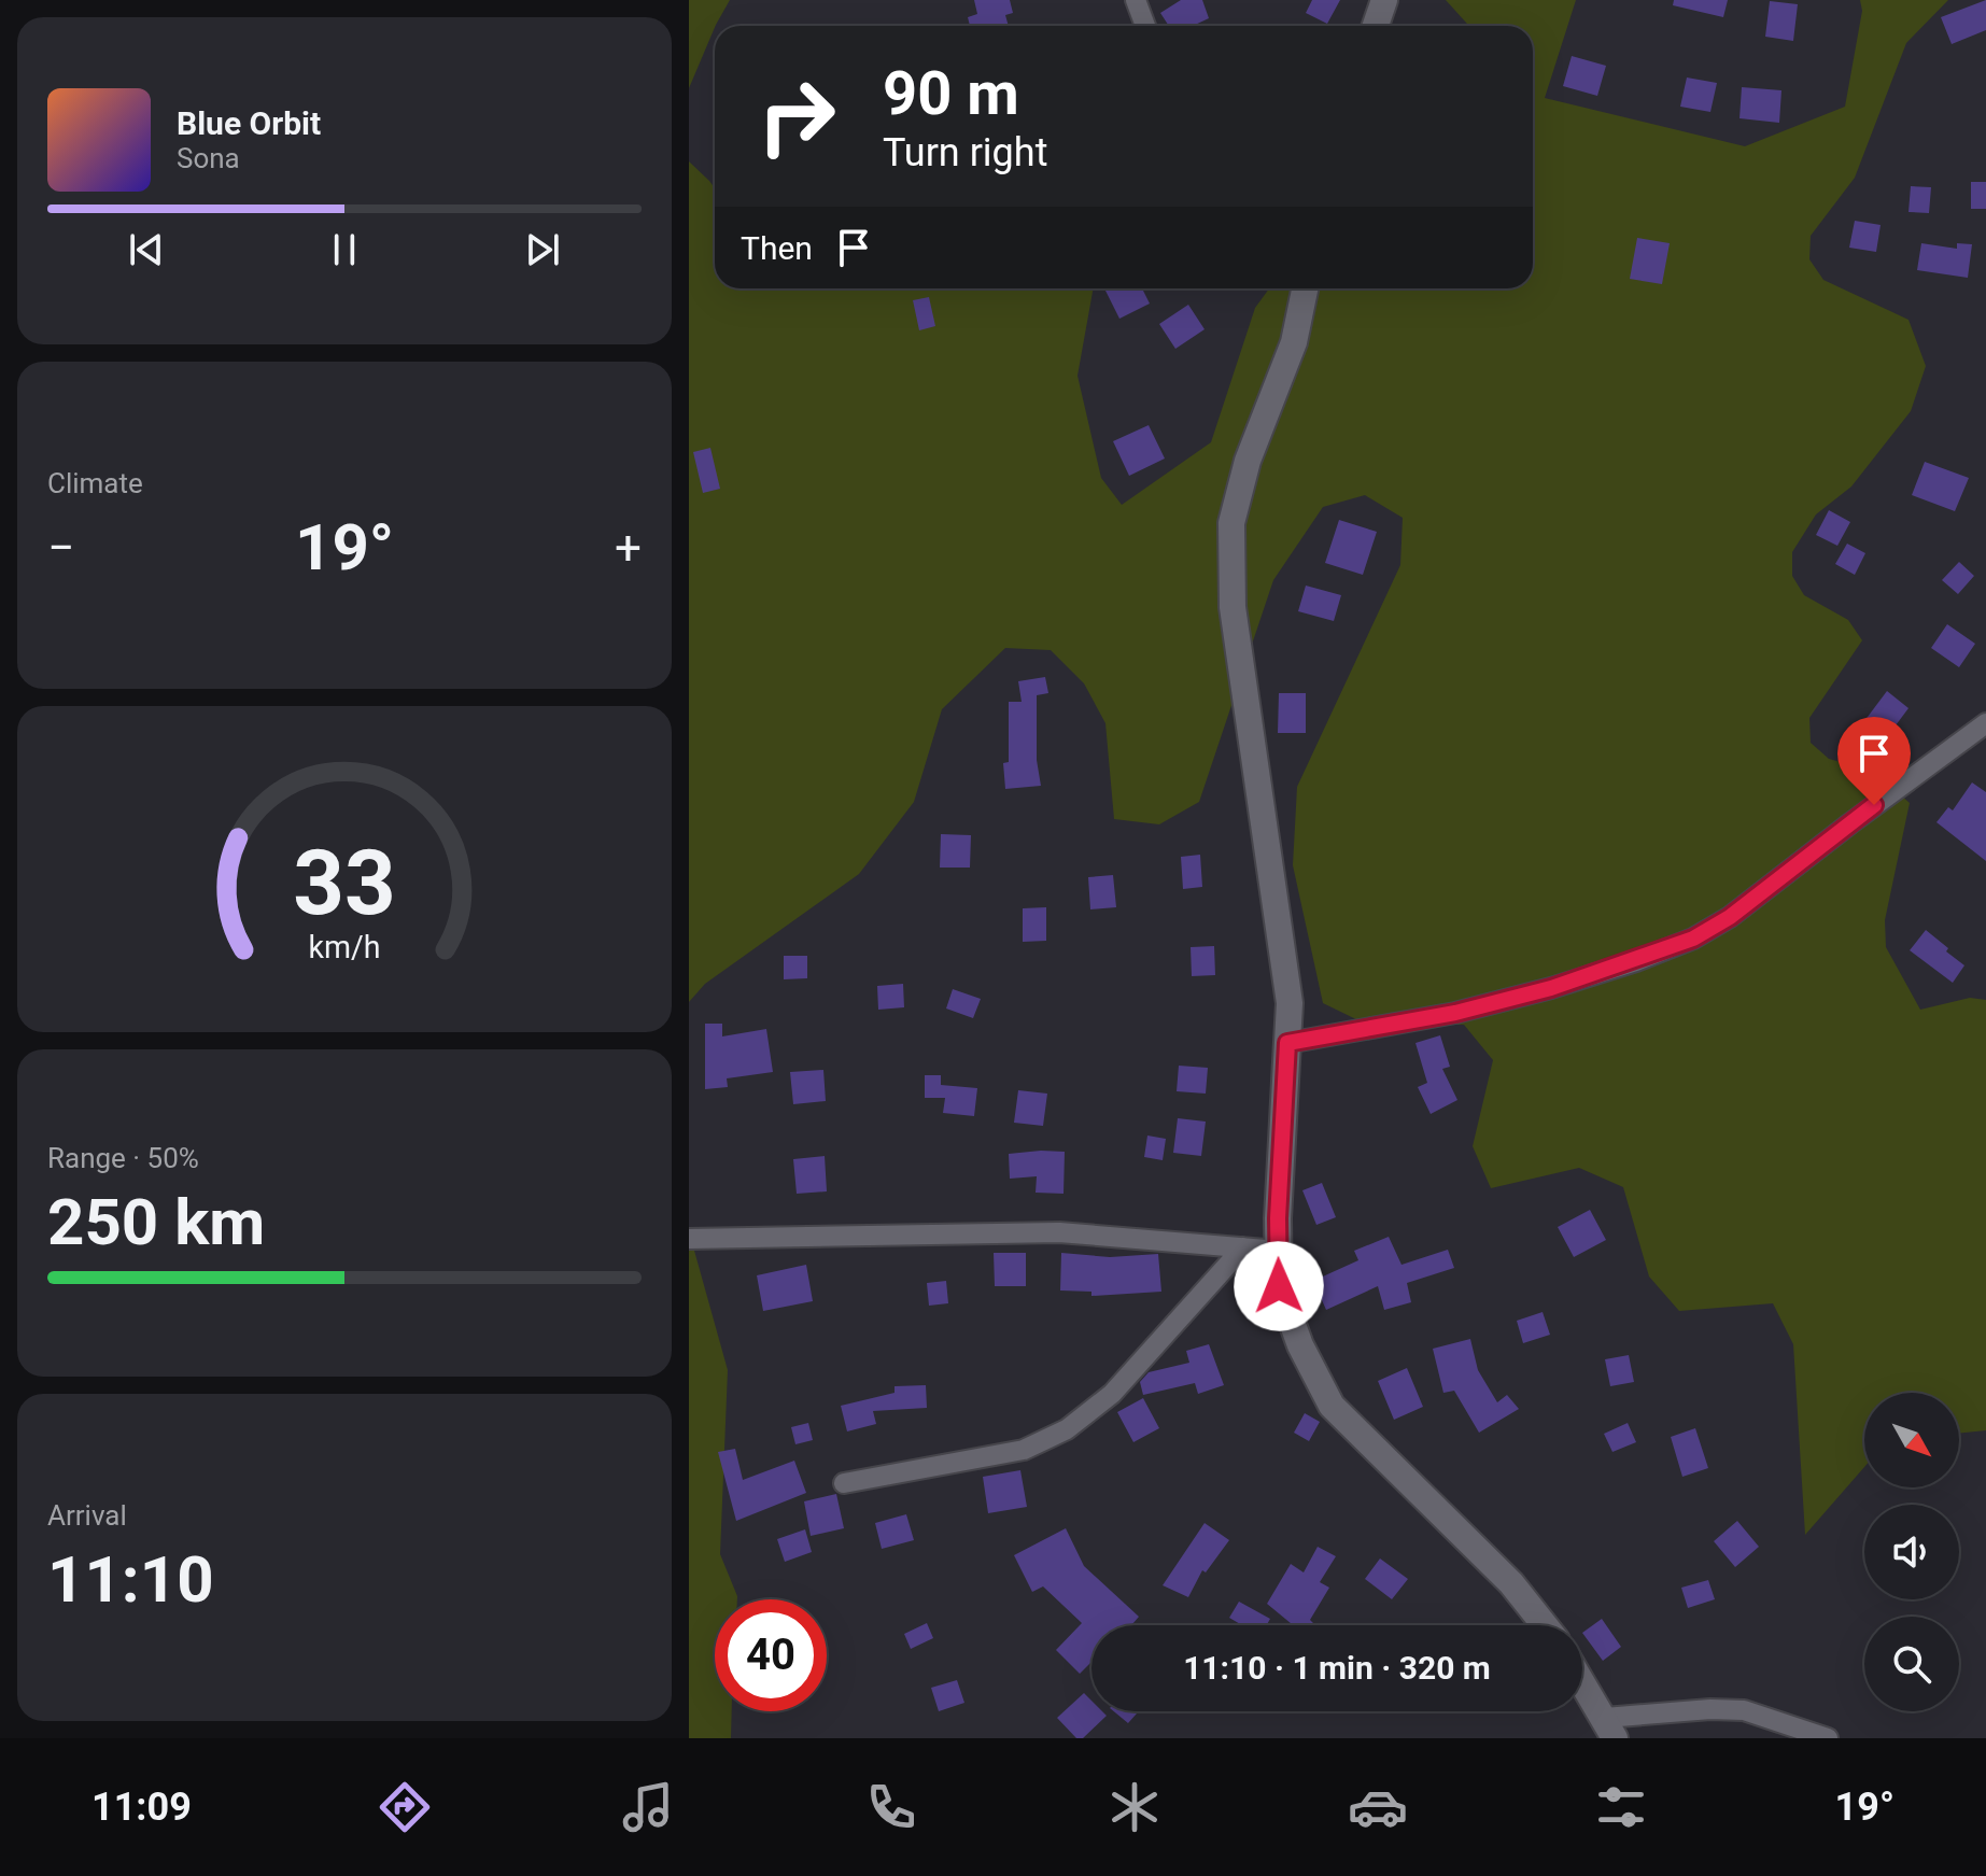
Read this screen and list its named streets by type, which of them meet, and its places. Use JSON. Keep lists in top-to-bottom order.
{
  "north": "bottom right",
  "page": {
    "turn": ["90 m", "Turn right"],
    "song": ["Blue Orbit", "Sona"],
    "then": "Then",
    "tile": [
      "Climate",
      ["Range · 50%", "250 km"],
      ["Arrival", "11:10"]
    ],
    "heat": ["−", "19°", "+"],
    "limit": "40",
    "trip": "11:10 · 1 min · 320 m",
    "tabs": ["11:09", "19°"],
    "gauge": ["33", "km/h"]
  }
}
